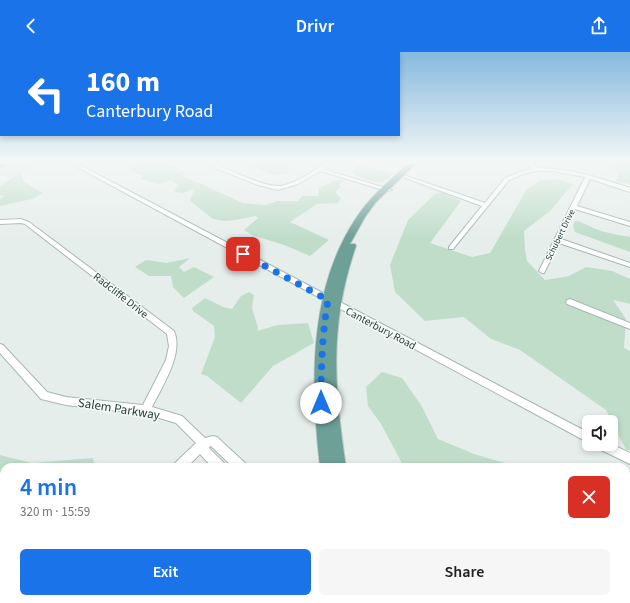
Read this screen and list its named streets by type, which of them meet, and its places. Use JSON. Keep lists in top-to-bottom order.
{
  "streets": {
    "street": [
      "Schubert Drive",
      "Radcliffe Drive",
      "Canterbury Road",
      "Salem Parkway"
    ]
  },
  "crossings": [
    ["Radcliffe Drive", "Salem Parkway"]
  ],
  "page": {
    "header": "Drivr",
    "turn": ["160 m", "Canterbury Road"],
    "heading": ["4 min", "320 m · 15:59"],
    "buttons": ["Exit", "Share"]
  }
}
